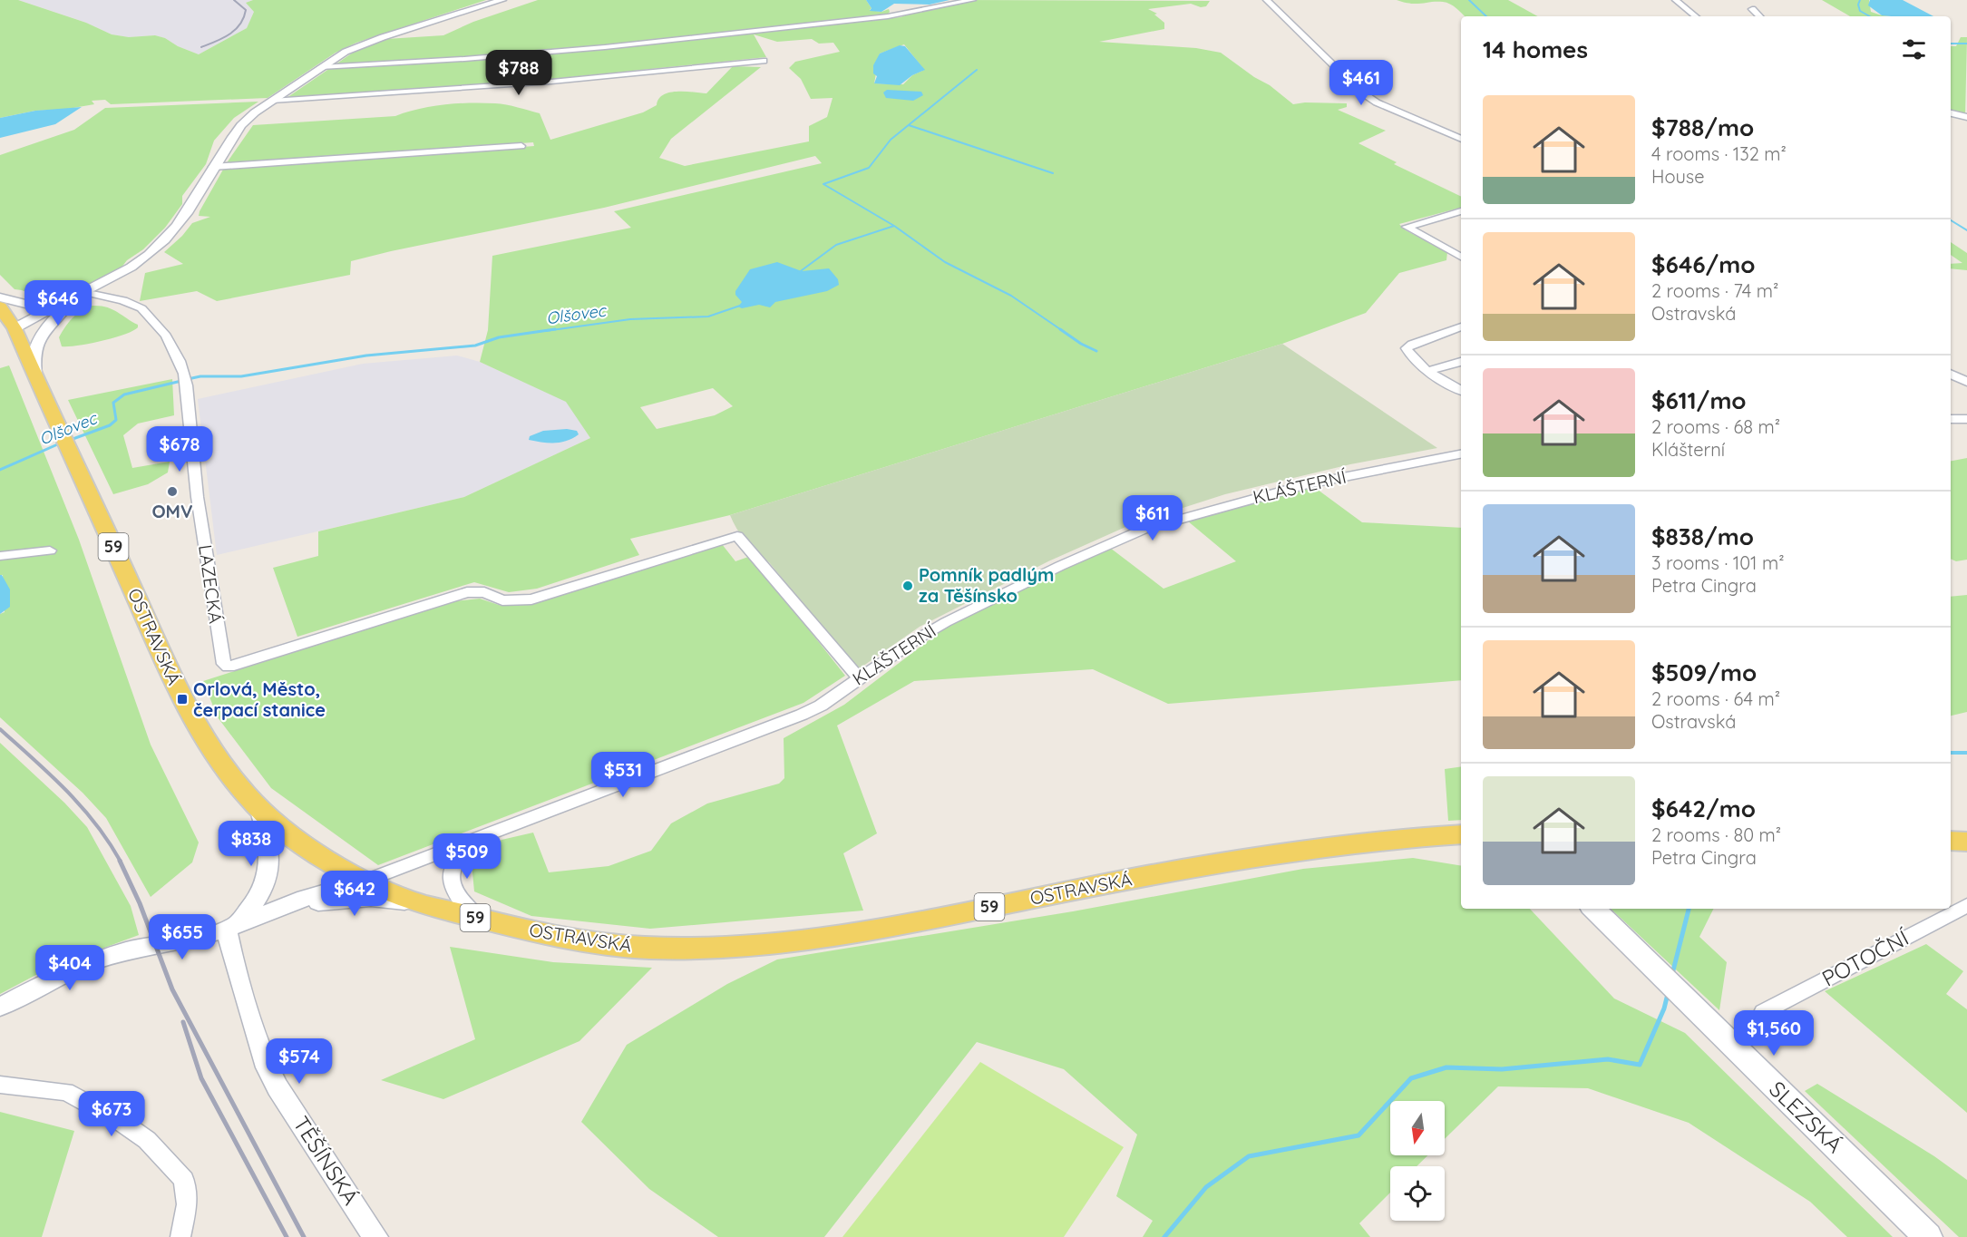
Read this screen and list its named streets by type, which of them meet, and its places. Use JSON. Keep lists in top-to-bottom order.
{
  "streets": {
    "main road": ["59", "OSTRAVSKÁ", "SLEZSKÁ"],
    "street": [
      "KLÁŠTERNÍ",
      "LAZECKÁ",
      "POTOČNÍ",
      "TĚŠÍNSKÁ"
    ]
  },
  "crossings": [
    ["KLÁŠTERNÍ", "LAZECKÁ"],
    ["KLÁŠTERNÍ", "OSTRAVSKÁ"],
    ["59", "OSTRAVSKÁ"]
  ],
  "water": ["Olšovec"],
  "places": {
    "other": ["OMV", "Pomník padlým za Těšínsko"],
    "transit": ["Orlová, Město, čerpací stanice"]
  },
  "north": "bottom",
  "page": {
    "heading": "14 homes",
    "price": [
      "$788",
      "$461",
      "$646",
      "$678",
      "$611",
      "$531",
      "$838",
      "$509",
      "$642",
      "$655",
      "$404",
      "$1,560",
      "$574",
      "$673"
    ],
    "list": [
      {
        "name": "$788/mo",
        "note": "4 rooms · 132 m² · House"
      },
      {
        "name": "$646/mo",
        "note": "2 rooms · 74 m² · Ostravská"
      },
      {
        "name": "$611/mo",
        "note": "2 rooms · 68 m² · Klášterní"
      },
      {
        "name": "$838/mo",
        "note": "3 rooms · 101 m² · Petra Cingra"
      },
      {
        "name": "$509/mo",
        "note": "2 rooms · 64 m² · Ostravská"
      },
      {
        "name": "$642/mo",
        "note": "2 rooms · 80 m² · Petra Cingra"
      }
    ]
  }
}
